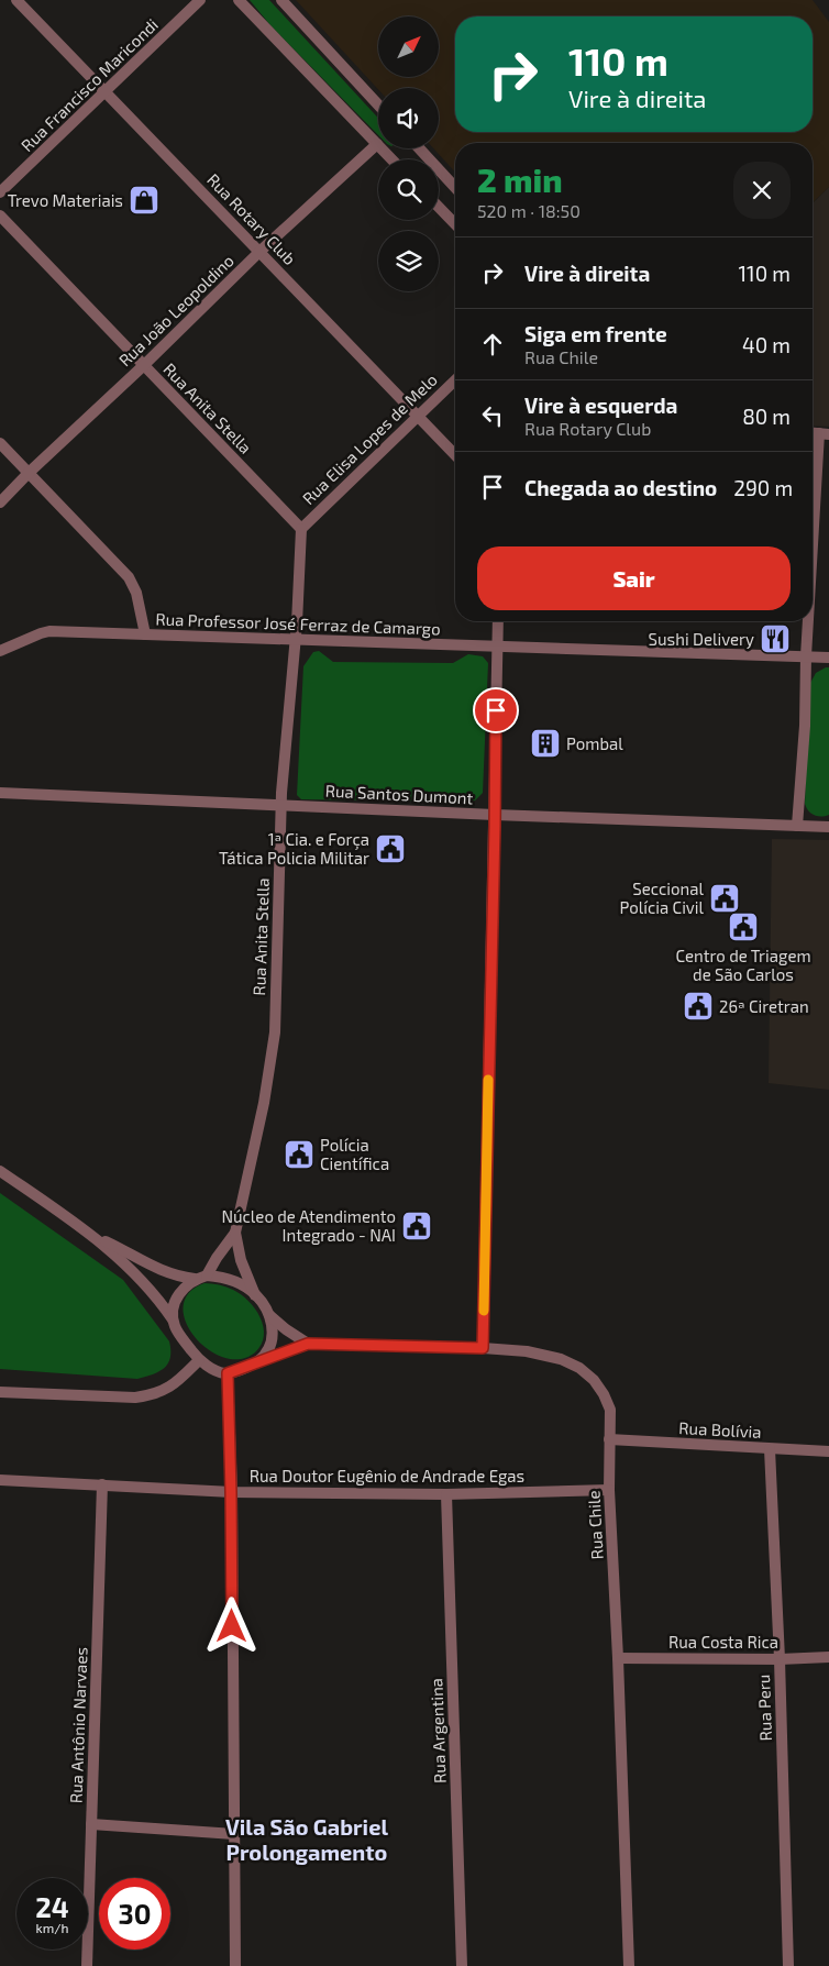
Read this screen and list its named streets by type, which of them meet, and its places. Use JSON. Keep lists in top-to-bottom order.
{
  "streets": {
    "street": [
      "Rua Francisco Maricondi",
      "Rua Rotary Club",
      "Rua João Leopoldino",
      "Rua Anita Stella",
      "Rua Elisa Lopes de Melo",
      "Rua Professor José Ferraz de Camargo",
      "Rua Santos Dumont",
      "Rua Bolívia",
      "Rua Doutor Eugênio de Andrade Egas",
      "Rua Chile",
      "Rua Costa Rica",
      "Rua Peru",
      "Rua Antônio Narvaes",
      "Rua Argentina"
    ]
  },
  "crossings": [
    ["Rua Francisco Maricondi", "Rua Rotary Club"],
    ["Rua Rotary Club", "Rua João Leopoldino"],
    ["Rua Rotary Club", "Rua Elisa Lopes de Melo"],
    ["Rua João Leopoldino", "Rua Anita Stella"],
    ["Rua Anita Stella", "Rua Elisa Lopes de Melo"],
    ["Rua Anita Stella", "Rua Professor José Ferraz de Camargo"],
    ["Rua Anita Stella", "Rua Santos Dumont"],
    ["Rua Bolívia", "Rua Chile"],
    ["Rua Bolívia", "Rua Peru"],
    ["Rua Doutor Eugênio de Andrade Egas", "Rua Chile"],
    ["Rua Doutor Eugênio de Andrade Egas", "Rua Antônio Narvaes"],
    ["Rua Doutor Eugênio de Andrade Egas", "Rua Argentina"],
    ["Rua Chile", "Rua Costa Rica"],
    ["Rua Costa Rica", "Rua Peru"]
  ],
  "districts": ["Vila São Gabriel Prolongamento"],
  "places": {
    "shop": ["Trevo Materiais"],
    "restaurant": ["Sushi Delivery"],
    "building": ["Pombal"],
    "public building": [
      "1ª Cia. e Força Tática Policia Militar",
      "Seccional Polícia Civil",
      "Centro de Triagem de São Carlos",
      "26ª Ciretran",
      "Polícia Científica",
      "Núcleo de Atendimento Integrado - NAI"
    ]
  },
  "north": "top right",
  "page": {
    "turn": ["110 m", "Vire à direita"],
    "heading": ["2 min", "520 m · 18:50"],
    "list": [
      {
        "name": "Vire à direita",
        "value": "110 m"
      },
      {
        "name": "Siga em frente",
        "note": "Rua Chile",
        "value": "40 m"
      },
      {
        "name": "Vire à esquerda",
        "note": "Rua Rotary Club",
        "value": "80 m"
      },
      {
        "name": "Chegada ao destino",
        "value": "290 m"
      }
    ],
    "buttons": "Sair",
    "speed": "24 km/h",
    "limit": "30"
  }
}
